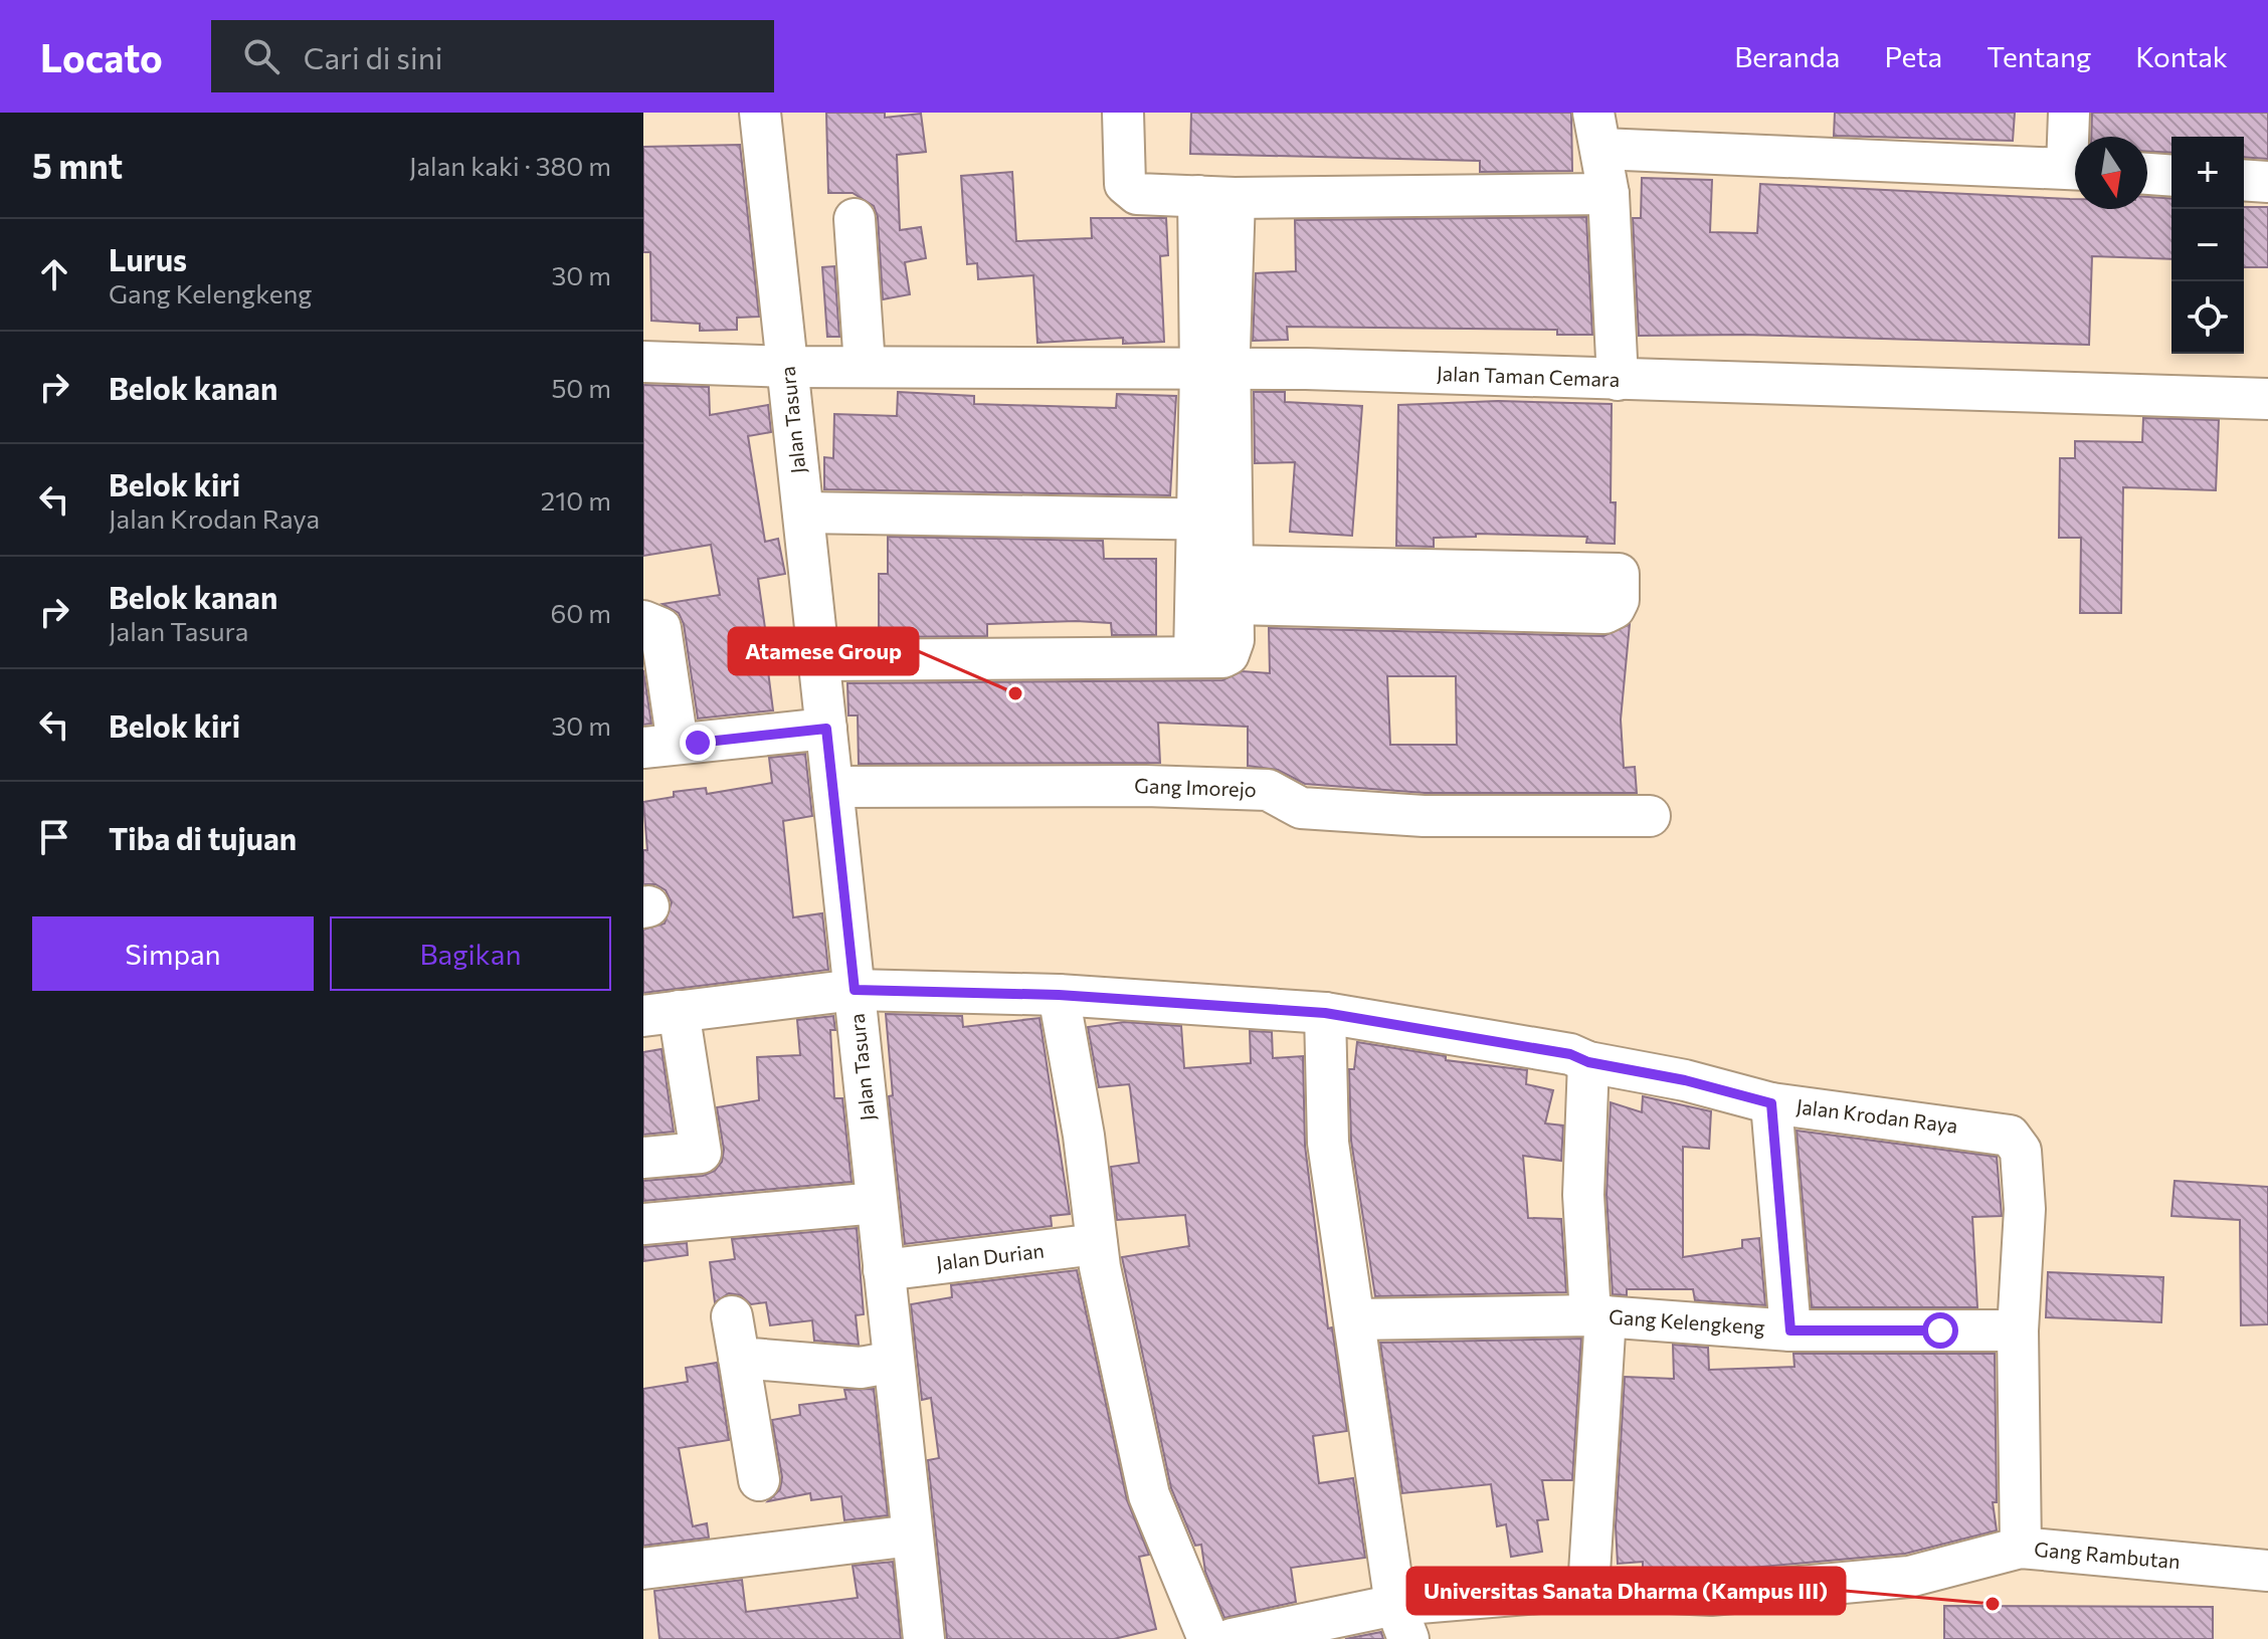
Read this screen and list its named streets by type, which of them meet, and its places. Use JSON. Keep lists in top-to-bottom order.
{
  "streets": {
    "street": [
      "Jalan Taman Cemara",
      "Jalan Tasura",
      "Gang Imorejo",
      "Jalan Krodan Raya",
      "Jalan Durian",
      "Gang Kelengkeng",
      "Gang Rambutan"
    ]
  },
  "crossings": [
    ["Jalan Taman Cemara", "Jalan Tasura"],
    ["Jalan Tasura", "Gang Imorejo"],
    ["Jalan Tasura", "Jalan Krodan Raya"],
    ["Jalan Tasura", "Jalan Durian"],
    ["Jalan Krodan Raya", "Gang Kelengkeng"],
    ["Jalan Krodan Raya", "Gang Rambutan"]
  ],
  "places": ["Atamese Group", "Universitas Sanata Dharma (Kampus III)"],
  "north": "bottom",
  "page": {
    "header": "Locato",
    "search": "Cari di sini",
    "nav": [
      "Beranda",
      "Peta",
      "Tentang",
      "Kontak"
    ],
    "heading": ["5 mnt", "Jalan kaki · 380 m"],
    "map_buttons": ["+", "−"],
    "list": [
      ["Lurus", "Gang Kelengkeng", "30 m"],
      ["Belok kanan", "50 m"],
      ["Belok kiri", "Jalan Krodan Raya", "210 m"],
      ["Belok kanan", "Jalan Tasura", "60 m"],
      ["Belok kiri", "30 m"],
      "Tiba di tujuan"
    ],
    "buttons": ["Simpan", "Bagikan"]
  }
}
